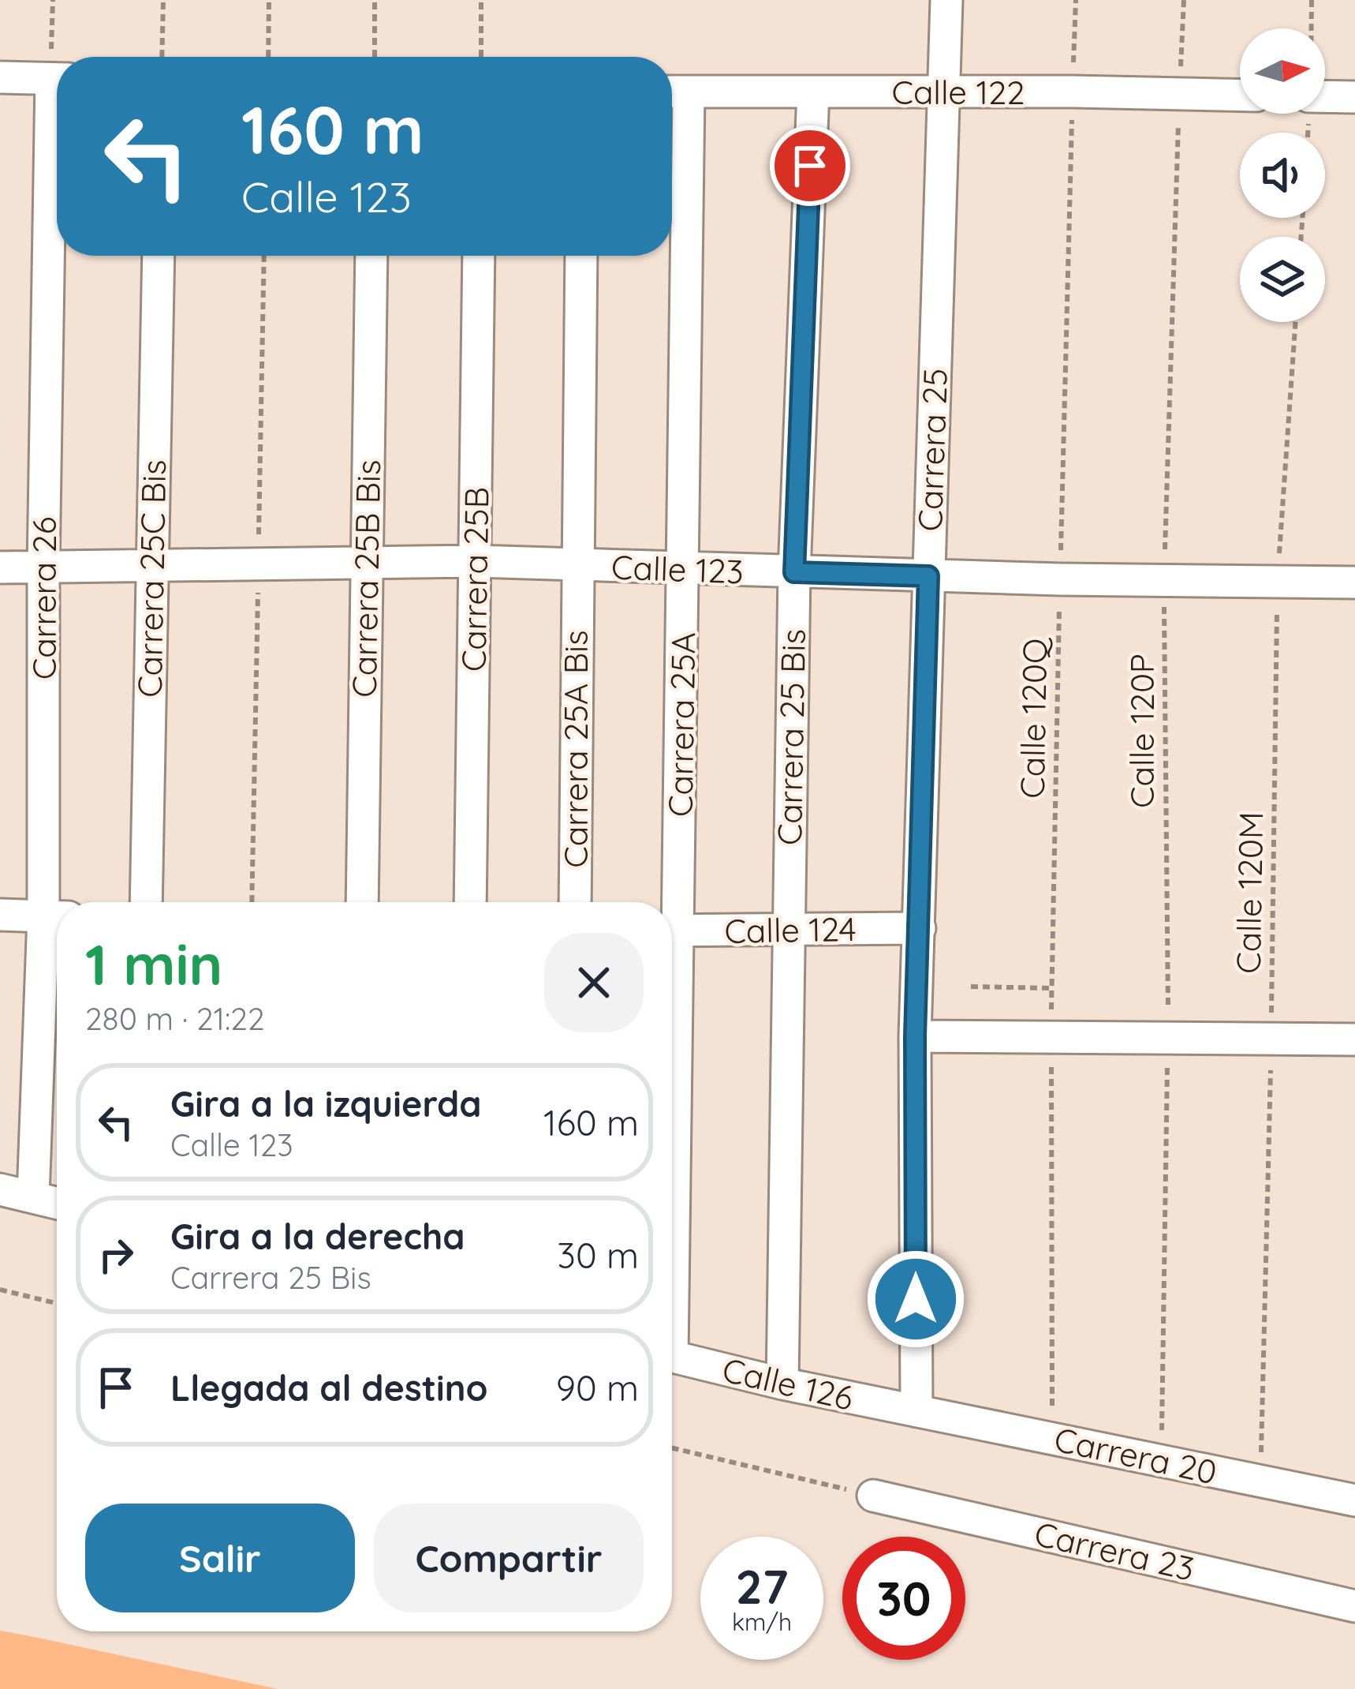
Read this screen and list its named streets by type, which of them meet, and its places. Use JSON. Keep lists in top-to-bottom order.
{
  "streets": {
    "street": [
      "Calle 122",
      "Carrera 25",
      "Calle 123",
      "Carrera 25C Bis",
      "Carrera 25B Bis",
      "Carrera 25B",
      "Carrera 26",
      "Carrera 25A",
      "Carrera 25 Bis",
      "Carrera 25A Bis",
      "Calle 124",
      "Calle 126",
      "Carrera 20",
      "Carrera 23"
    ],
    "path": ["Calle 120Q", "Calle 120P", "Calle 120M"]
  },
  "crossings": [
    ["Calle 122", "Carrera 25"],
    ["Calle 122", "Calle 120Q"],
    ["Calle 122", "Carrera 25A"],
    ["Calle 122", "Calle 120P"],
    ["Calle 122", "Carrera 25 Bis"],
    ["Carrera 25", "Calle 123"],
    ["Carrera 25", "Calle 124"],
    ["Carrera 25", "Calle 126"],
    ["Carrera 25", "Carrera 20"],
    ["Calle 123", "Carrera 25C Bis"],
    ["Calle 123", "Carrera 25B Bis"],
    ["Calle 123", "Carrera 25B"],
    ["Calle 123", "Carrera 26"],
    ["Calle 123", "Calle 120Q"],
    ["Calle 123", "Carrera 25A"],
    ["Calle 123", "Calle 120P"],
    ["Calle 123", "Carrera 25 Bis"],
    ["Calle 123", "Carrera 25A Bis"],
    ["Calle 123", "Calle 120M"],
    ["Calle 120Q", "Carrera 20"],
    ["Calle 120P", "Carrera 20"],
    ["Carrera 25 Bis", "Calle 124"],
    ["Carrera 25 Bis", "Calle 126"],
    ["Calle 120M", "Carrera 20"],
    ["Calle 126", "Carrera 20"]
  ],
  "north": "right",
  "page": {
    "turn": ["160 m", "Calle 123"],
    "heading": ["1 min", "280 m · 21:22"],
    "list": [
      {
        "name": "Gira a la izquierda",
        "note": "Calle 123",
        "value": "160 m"
      },
      {
        "name": "Gira a la derecha",
        "note": "Carrera 25 Bis",
        "value": "30 m"
      },
      {
        "name": "Llegada al destino",
        "value": "90 m"
      }
    ],
    "buttons": ["Salir", "Compartir"],
    "speed": "27 km/h",
    "limit": "30"
  }
}
